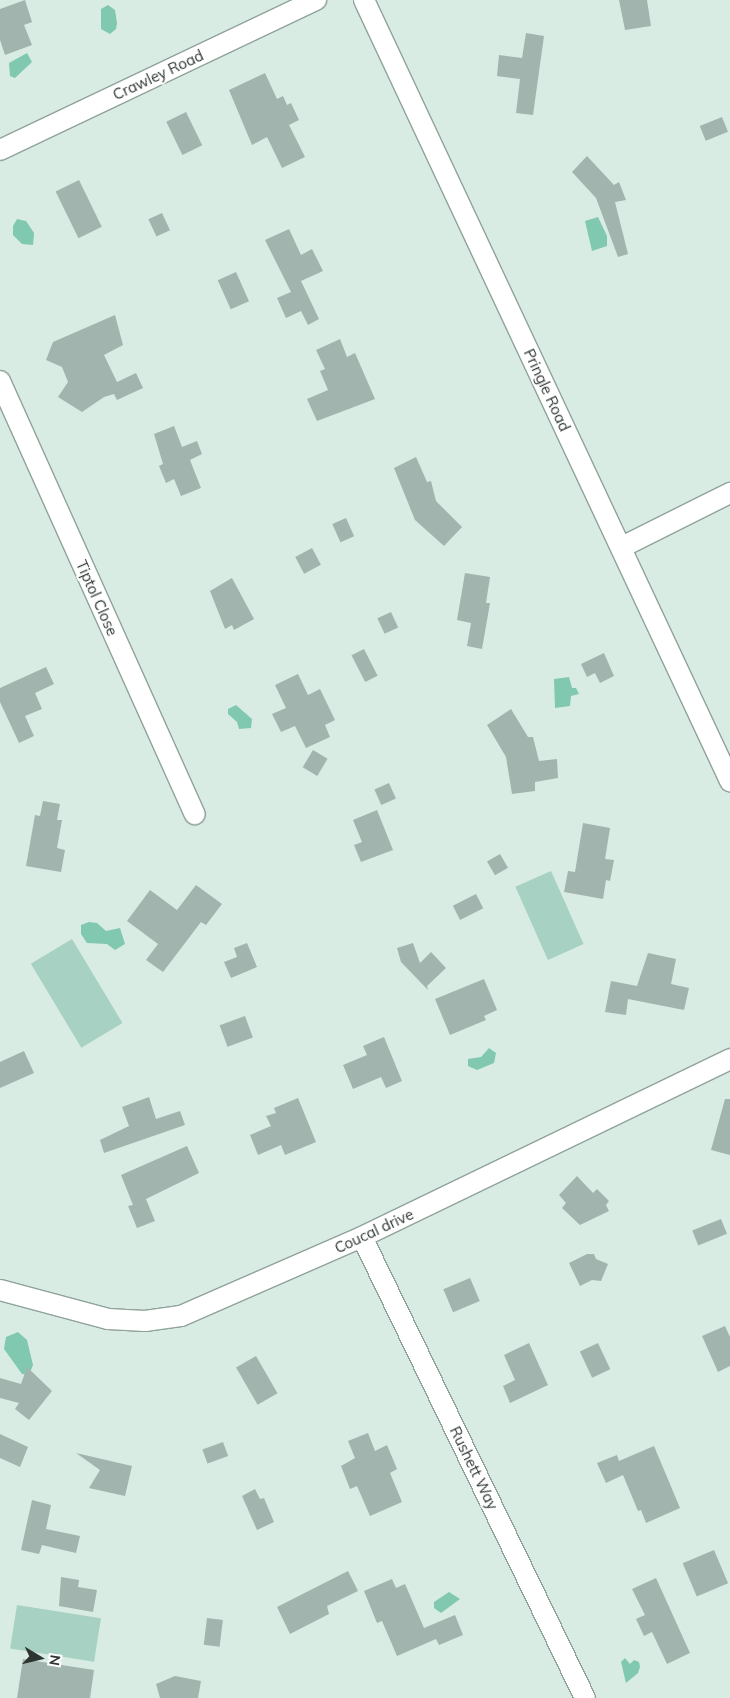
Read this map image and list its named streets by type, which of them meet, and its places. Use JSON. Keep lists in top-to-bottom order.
{
  "streets": {
    "street": [
      "Crawley Road",
      "Pringle Road",
      "Tiptol Close",
      "Coucal drive",
      "Rushett Way"
    ]
  },
  "crossings": [
    ["Coucal drive", "Rushett Way"]
  ],
  "north": "right"
}
